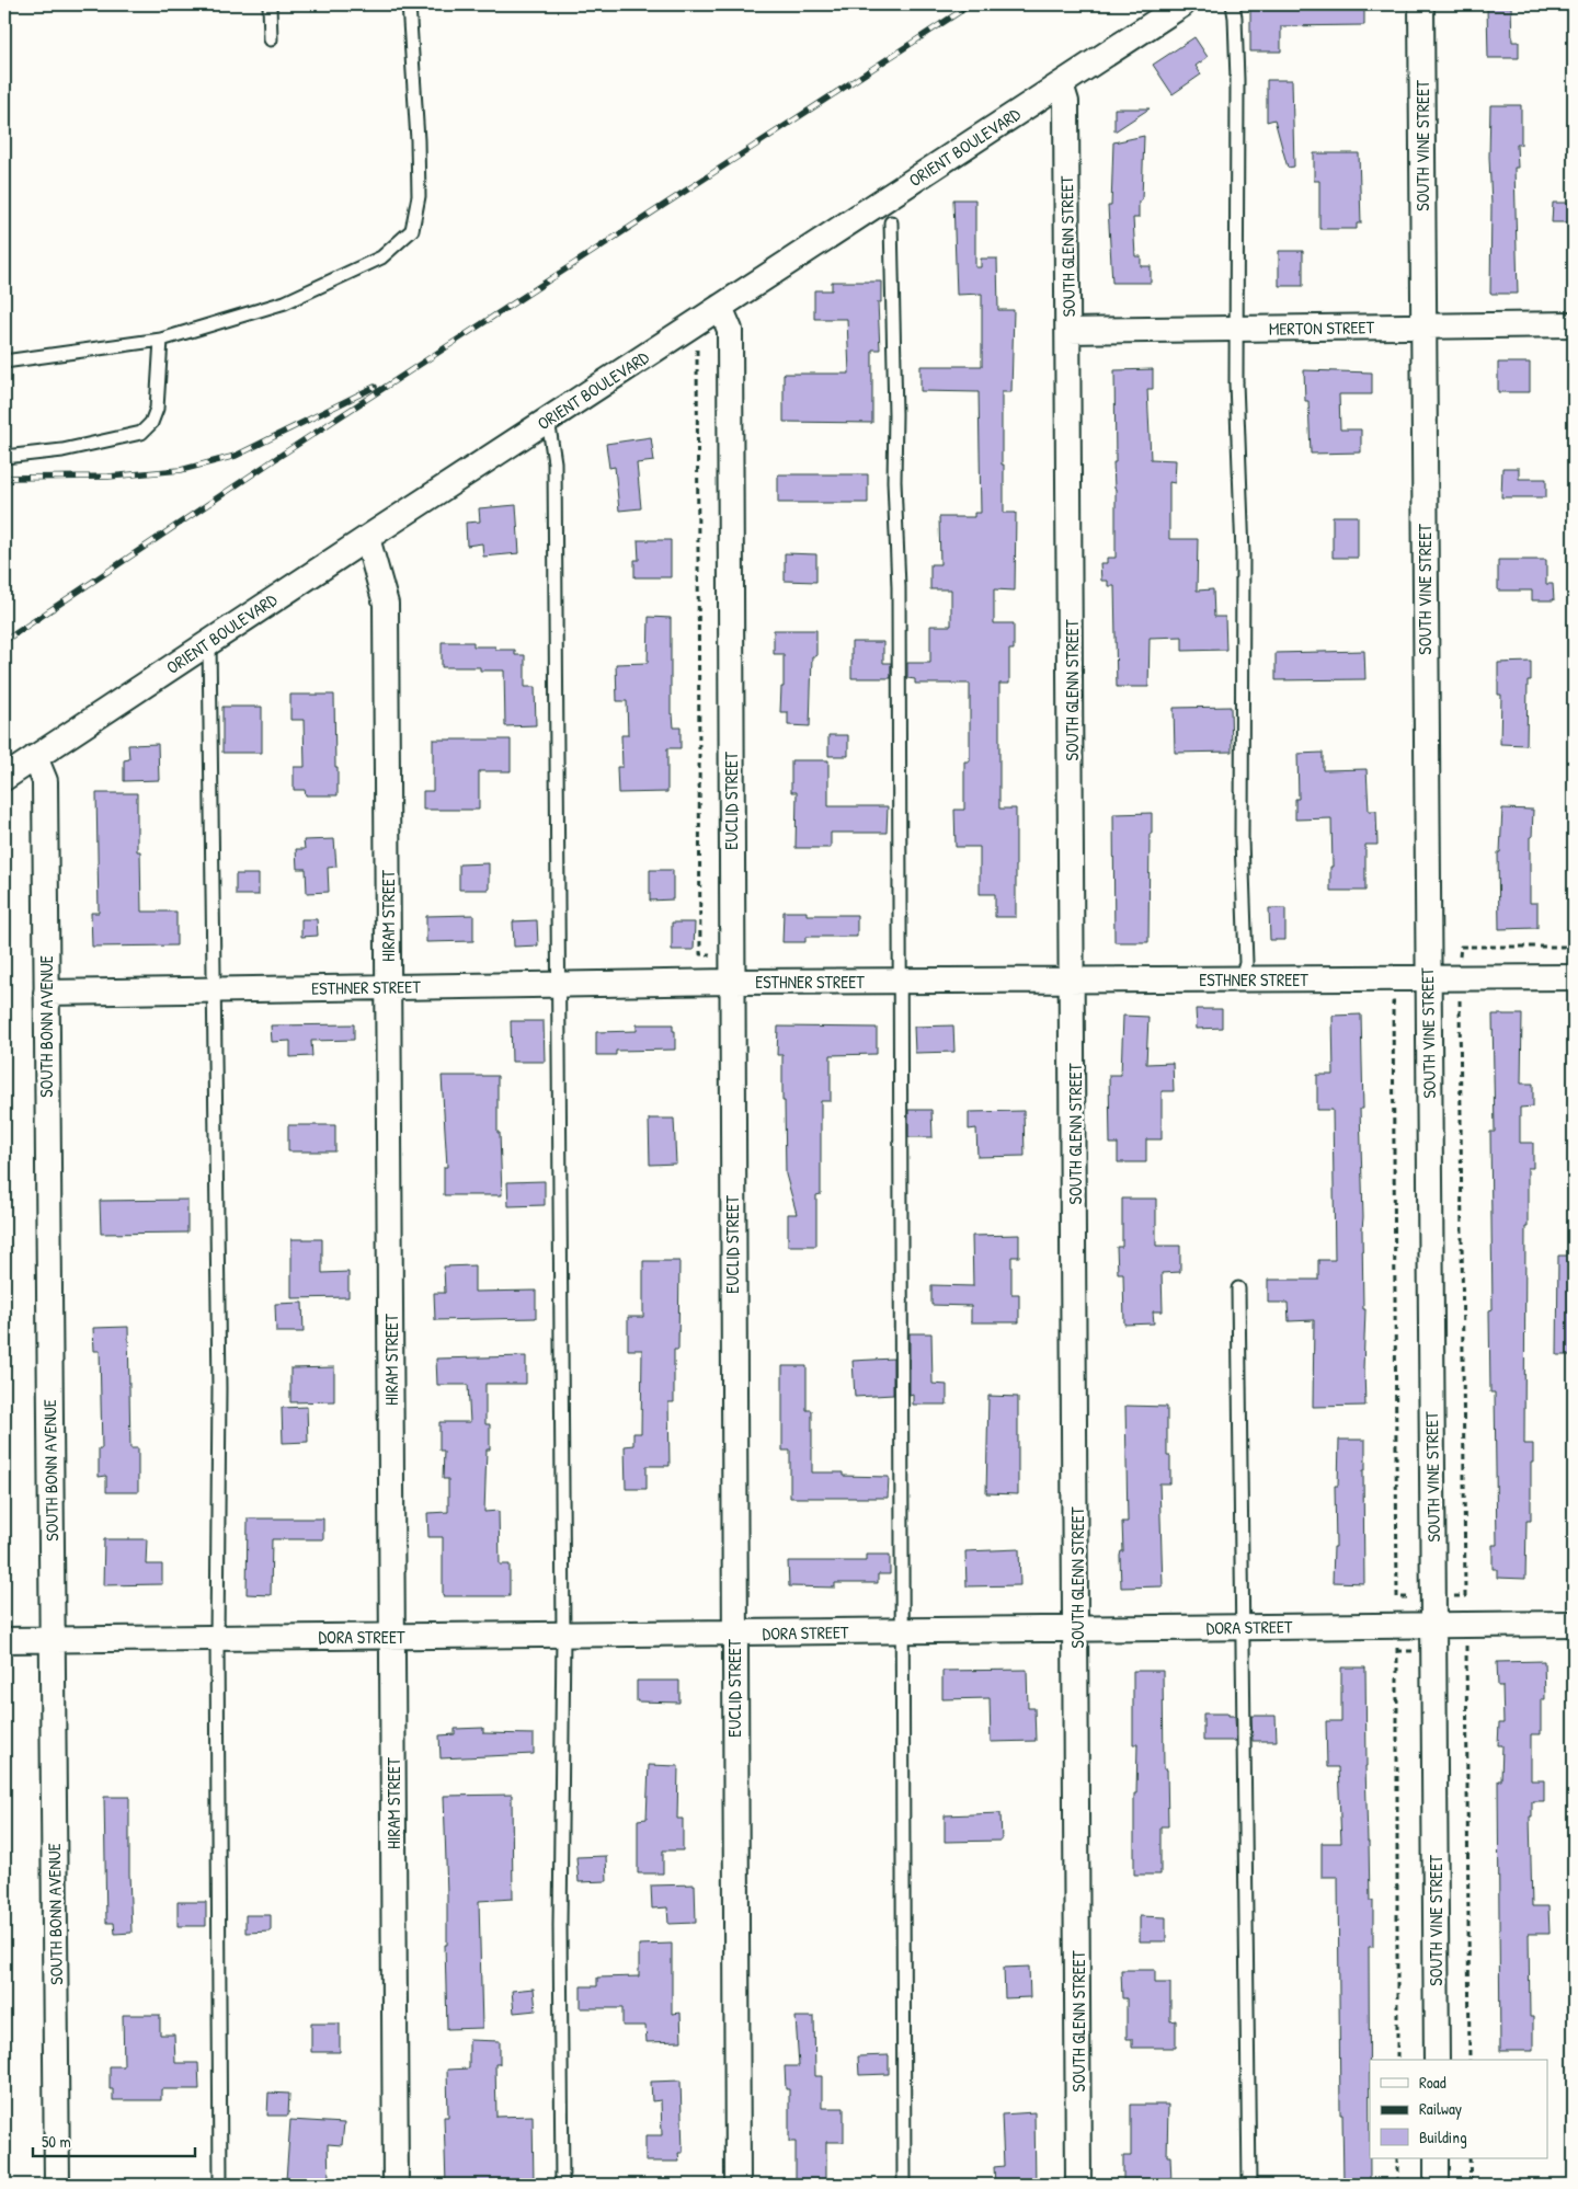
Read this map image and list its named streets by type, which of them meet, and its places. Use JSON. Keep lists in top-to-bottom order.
{
  "streets": {
    "street": [
      "SOUTH VINE STREET",
      "ORIENT BOULEVARD",
      "SOUTH GLENN STREET",
      "MERTON STREET",
      "EUCLID STREET",
      "HIRAM STREET",
      "ESTHNER STREET",
      "SOUTH BONN AVENUE",
      "DORA STREET"
    ]
  },
  "crossings": [
    ["SOUTH VINE STREET", "MERTON STREET"],
    ["SOUTH VINE STREET", "ESTHNER STREET"],
    ["SOUTH VINE STREET", "DORA STREET"],
    ["ORIENT BOULEVARD", "SOUTH GLENN STREET"],
    ["ORIENT BOULEVARD", "EUCLID STREET"],
    ["ORIENT BOULEVARD", "HIRAM STREET"],
    ["ORIENT BOULEVARD", "SOUTH BONN AVENUE"],
    ["SOUTH GLENN STREET", "MERTON STREET"],
    ["SOUTH GLENN STREET", "ESTHNER STREET"],
    ["SOUTH GLENN STREET", "DORA STREET"],
    ["EUCLID STREET", "ESTHNER STREET"],
    ["EUCLID STREET", "DORA STREET"],
    ["HIRAM STREET", "ESTHNER STREET"],
    ["HIRAM STREET", "DORA STREET"],
    ["ESTHNER STREET", "SOUTH BONN AVENUE"],
    ["SOUTH BONN AVENUE", "DORA STREET"]
  ],
  "legend": ["Road", "Railway", "Building"],
  "scale_bar": "50 m"
}
